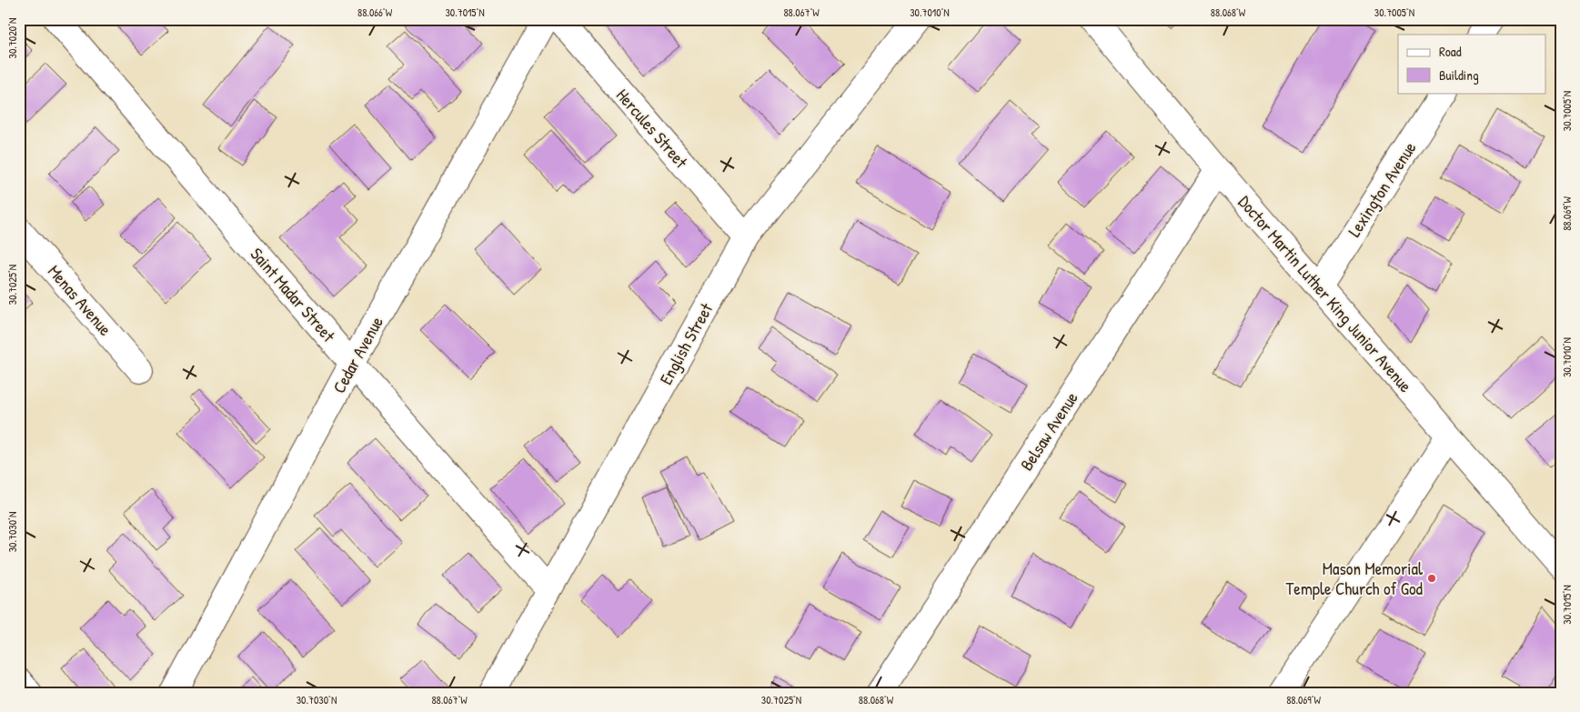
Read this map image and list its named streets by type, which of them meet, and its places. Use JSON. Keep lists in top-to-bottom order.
{
  "streets": {
    "street": [
      "Hercules Street",
      "Lexington Avenue",
      "Doctor Martin Luther King Junior Avenue",
      "Saint Madar Street",
      "Menas Avenue",
      "English Street",
      "Cedar Avenue",
      "Belsaw Avenue"
    ]
  },
  "crossings": [
    ["Hercules Street", "English Street"],
    ["Lexington Avenue", "Doctor Martin Luther King Junior Avenue"],
    ["Doctor Martin Luther King Junior Avenue", "Belsaw Avenue"],
    ["Saint Madar Street", "English Street"],
    ["Saint Madar Street", "Cedar Avenue"]
  ],
  "places": ["Mason Memorial Temple Church of God"],
  "legend": ["Road", "Building"],
  "coordinates": [
    "88.066°W",
    "30.7015°N",
    "88.067°W",
    "30.7010°N",
    "88.068°W",
    "30.7005°N",
    "30.7020°N",
    "88.069°W",
    "30.7025°N",
    "30.7030°N"
  ]
}
